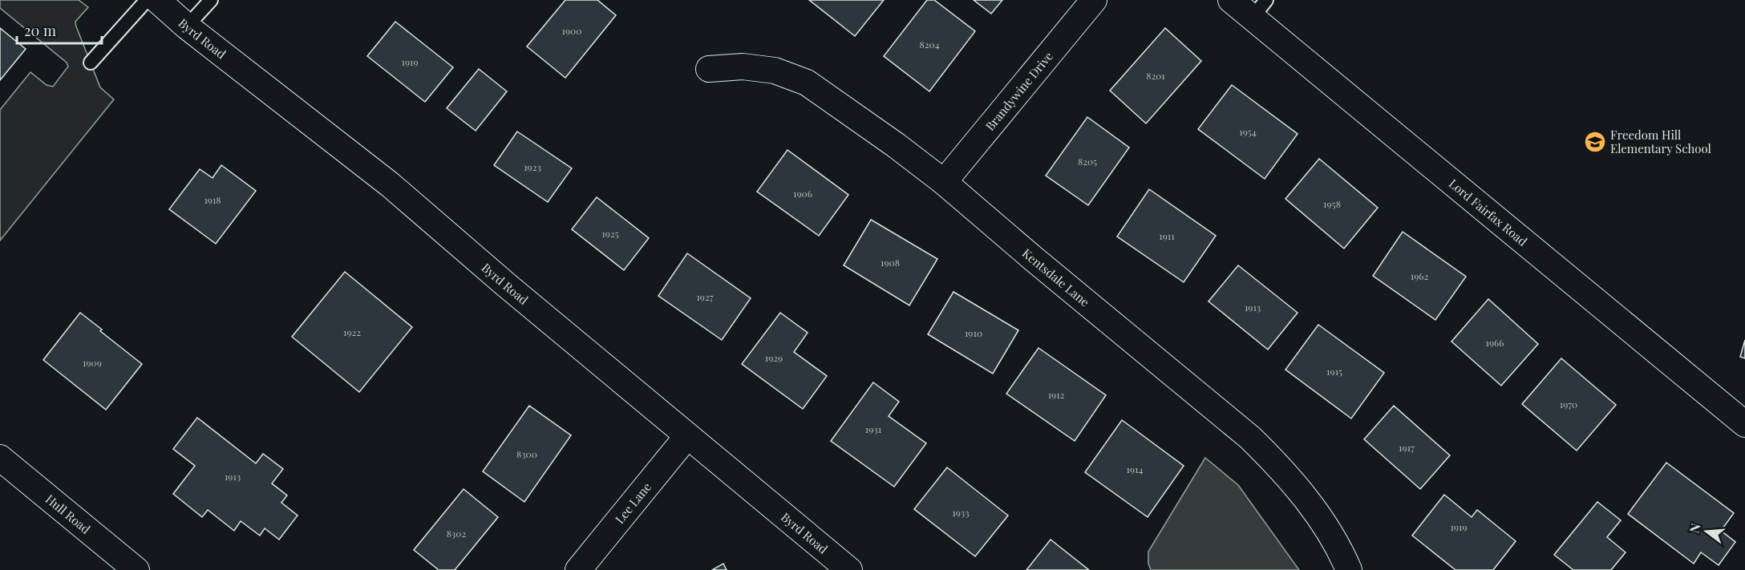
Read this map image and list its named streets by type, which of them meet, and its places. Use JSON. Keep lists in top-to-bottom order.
{
  "streets": {
    "street": [
      "Byrd Road",
      "Brandywine Drive",
      "Lord Fairfax Road",
      "Kentsdale Lane",
      "Lee Lane",
      "Hull Road"
    ]
  },
  "crossings": [
    ["Byrd Road", "Lee Lane"],
    ["Brandywine Drive", "Kentsdale Lane"]
  ],
  "places": {
    "school or university": ["Freedom Hill Elementary School"]
  },
  "house_numbers": [
    "1900",
    "8204",
    "1919",
    "8201",
    "1954",
    "8205",
    "1923",
    "1906",
    "1918",
    "1958",
    "1925",
    "1911",
    "1908",
    "1962",
    "1927",
    "1913",
    "1922",
    "1910",
    "1966",
    "1929",
    "1909",
    "1915",
    "1912",
    "1970",
    "1931",
    "1917",
    "8300",
    "1914",
    "1913",
    "1933",
    "1919",
    "8302"
  ],
  "scale_bar": "20 m",
  "north": "left"
}
